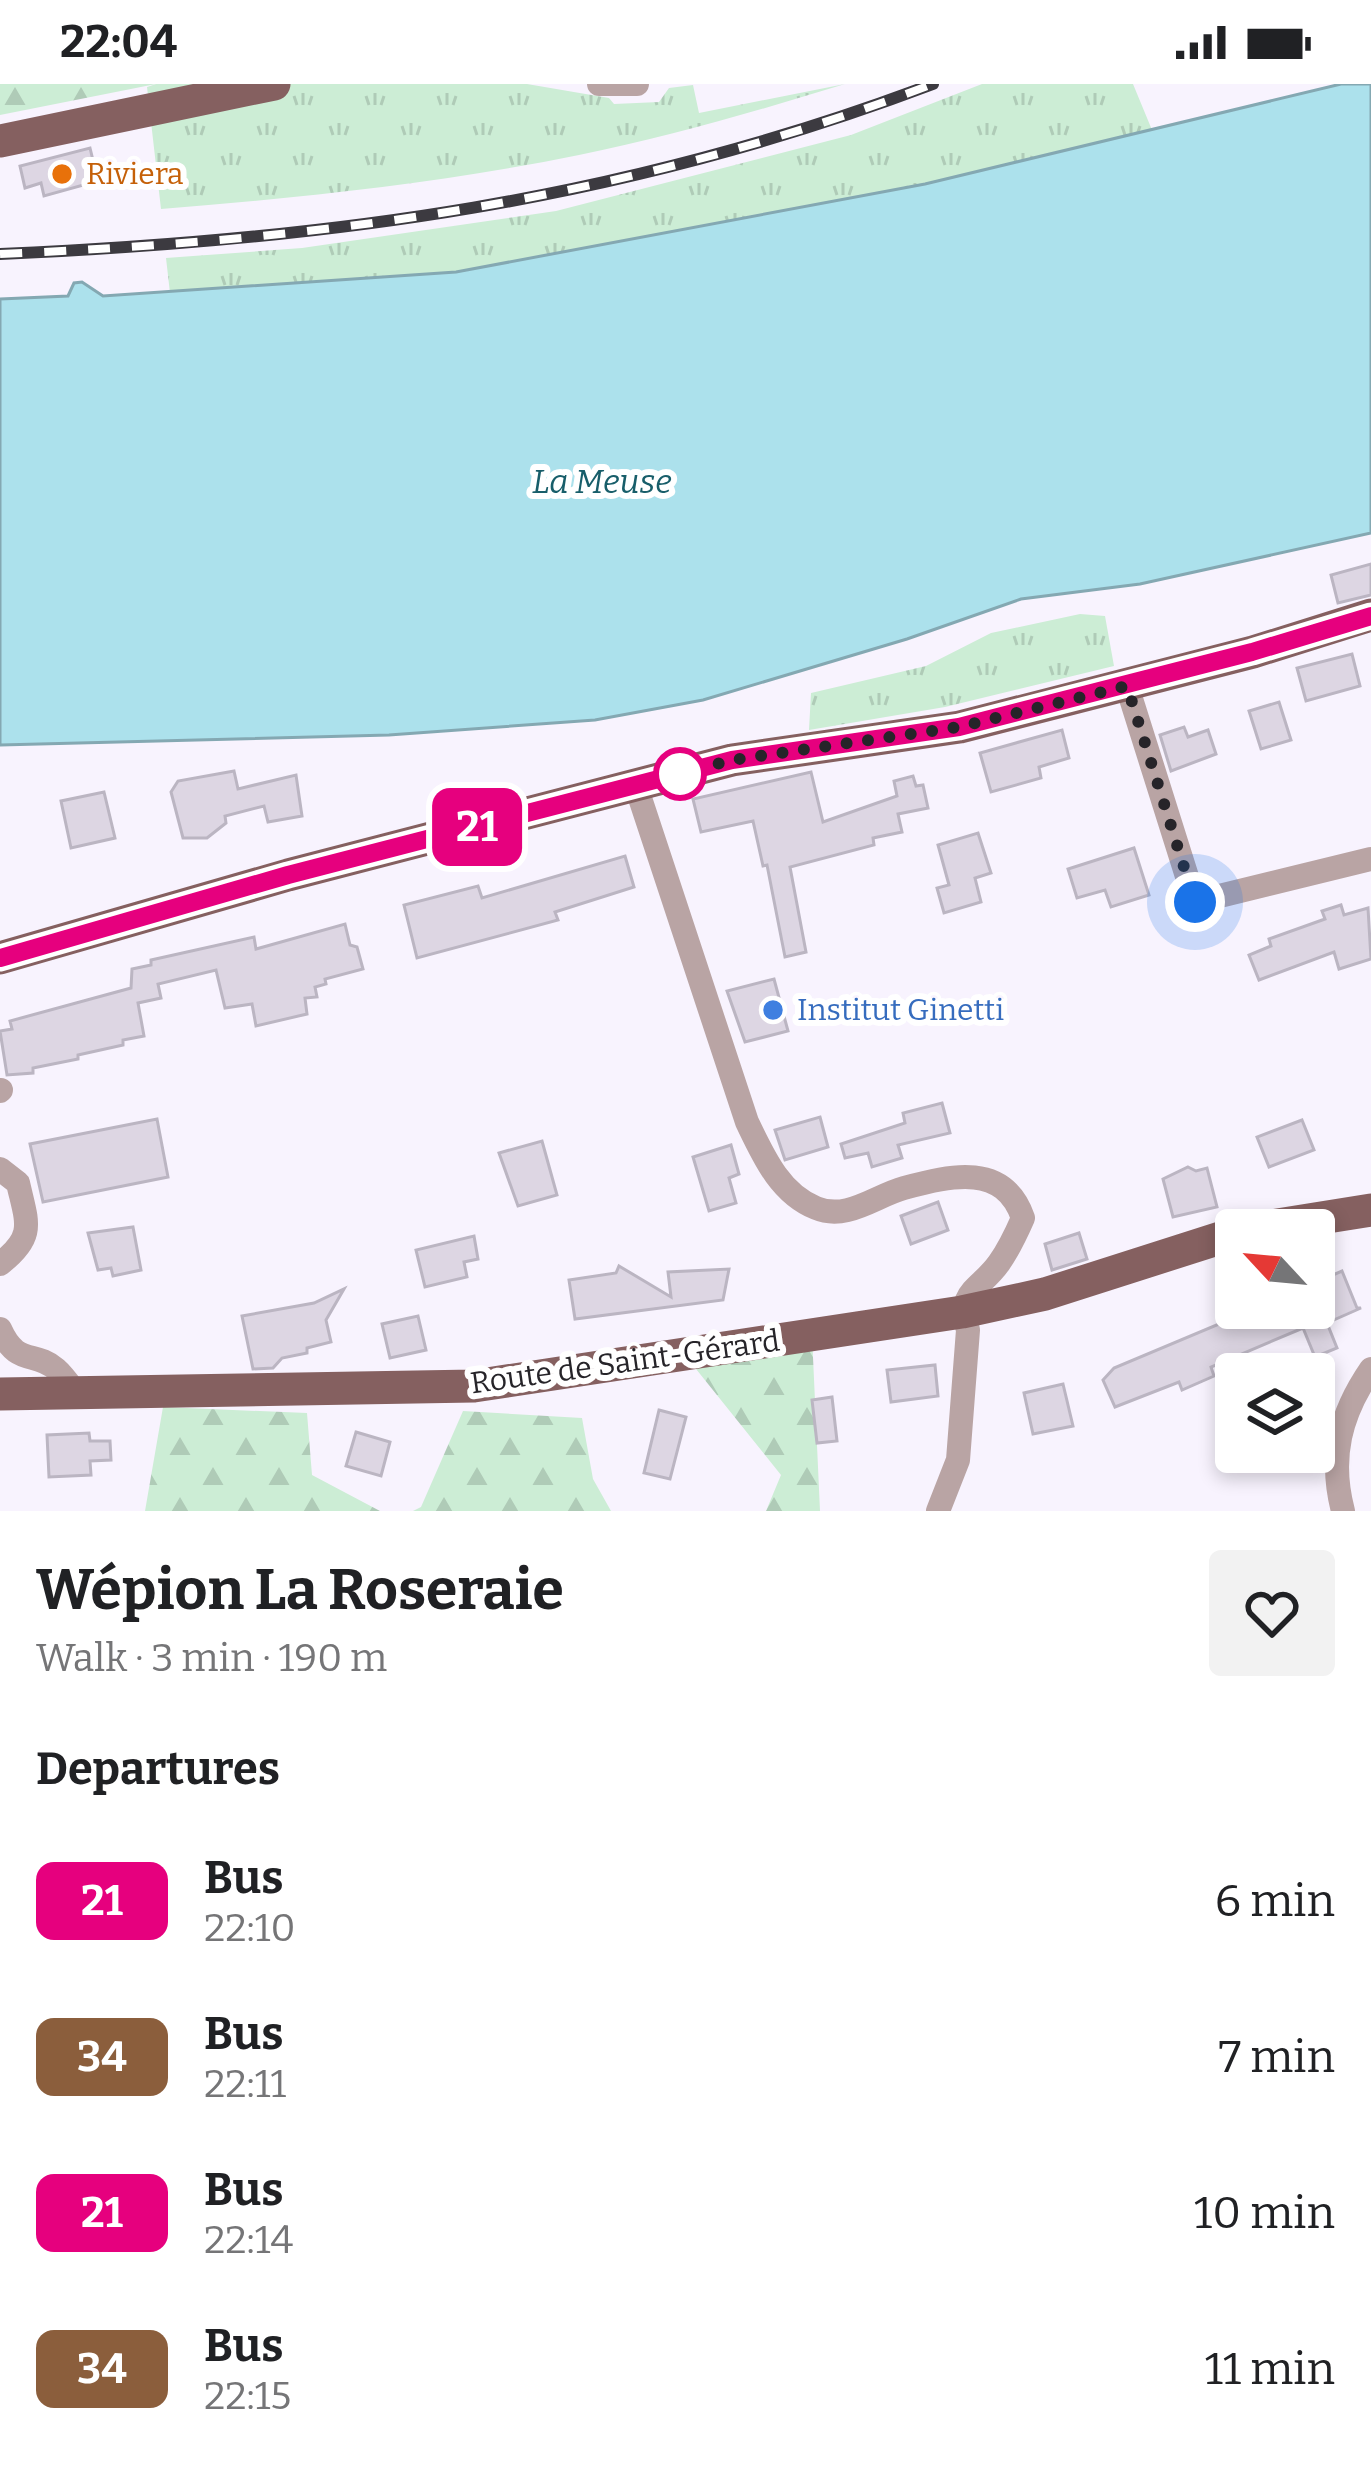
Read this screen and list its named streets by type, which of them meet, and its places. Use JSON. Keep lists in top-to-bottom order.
{
  "streets": {
    "main road": ["Route de Saint-Gérard"]
  },
  "water": ["La Meuse"],
  "places": ["Riviera", "Institut Ginetti"],
  "lines": ["bus line 21"],
  "north": "top left",
  "page": {
    "status": "22:04",
    "on_map": "21",
    "heading": [
      ["Wépion La Roseraie", "Walk · 3 min · 190 m"],
      "Departures"
    ],
    "list": [
      {
        "mark": "21",
        "name": "Bus",
        "note": "22:10",
        "value": "6 min"
      },
      {
        "mark": "34",
        "name": "Bus",
        "note": "22:11",
        "value": "7 min"
      },
      {
        "mark": "21",
        "name": "Bus",
        "note": "22:14",
        "value": "10 min"
      },
      {
        "mark": "34",
        "name": "Bus",
        "note": "22:15",
        "value": "11 min"
      }
    ]
  }
}
